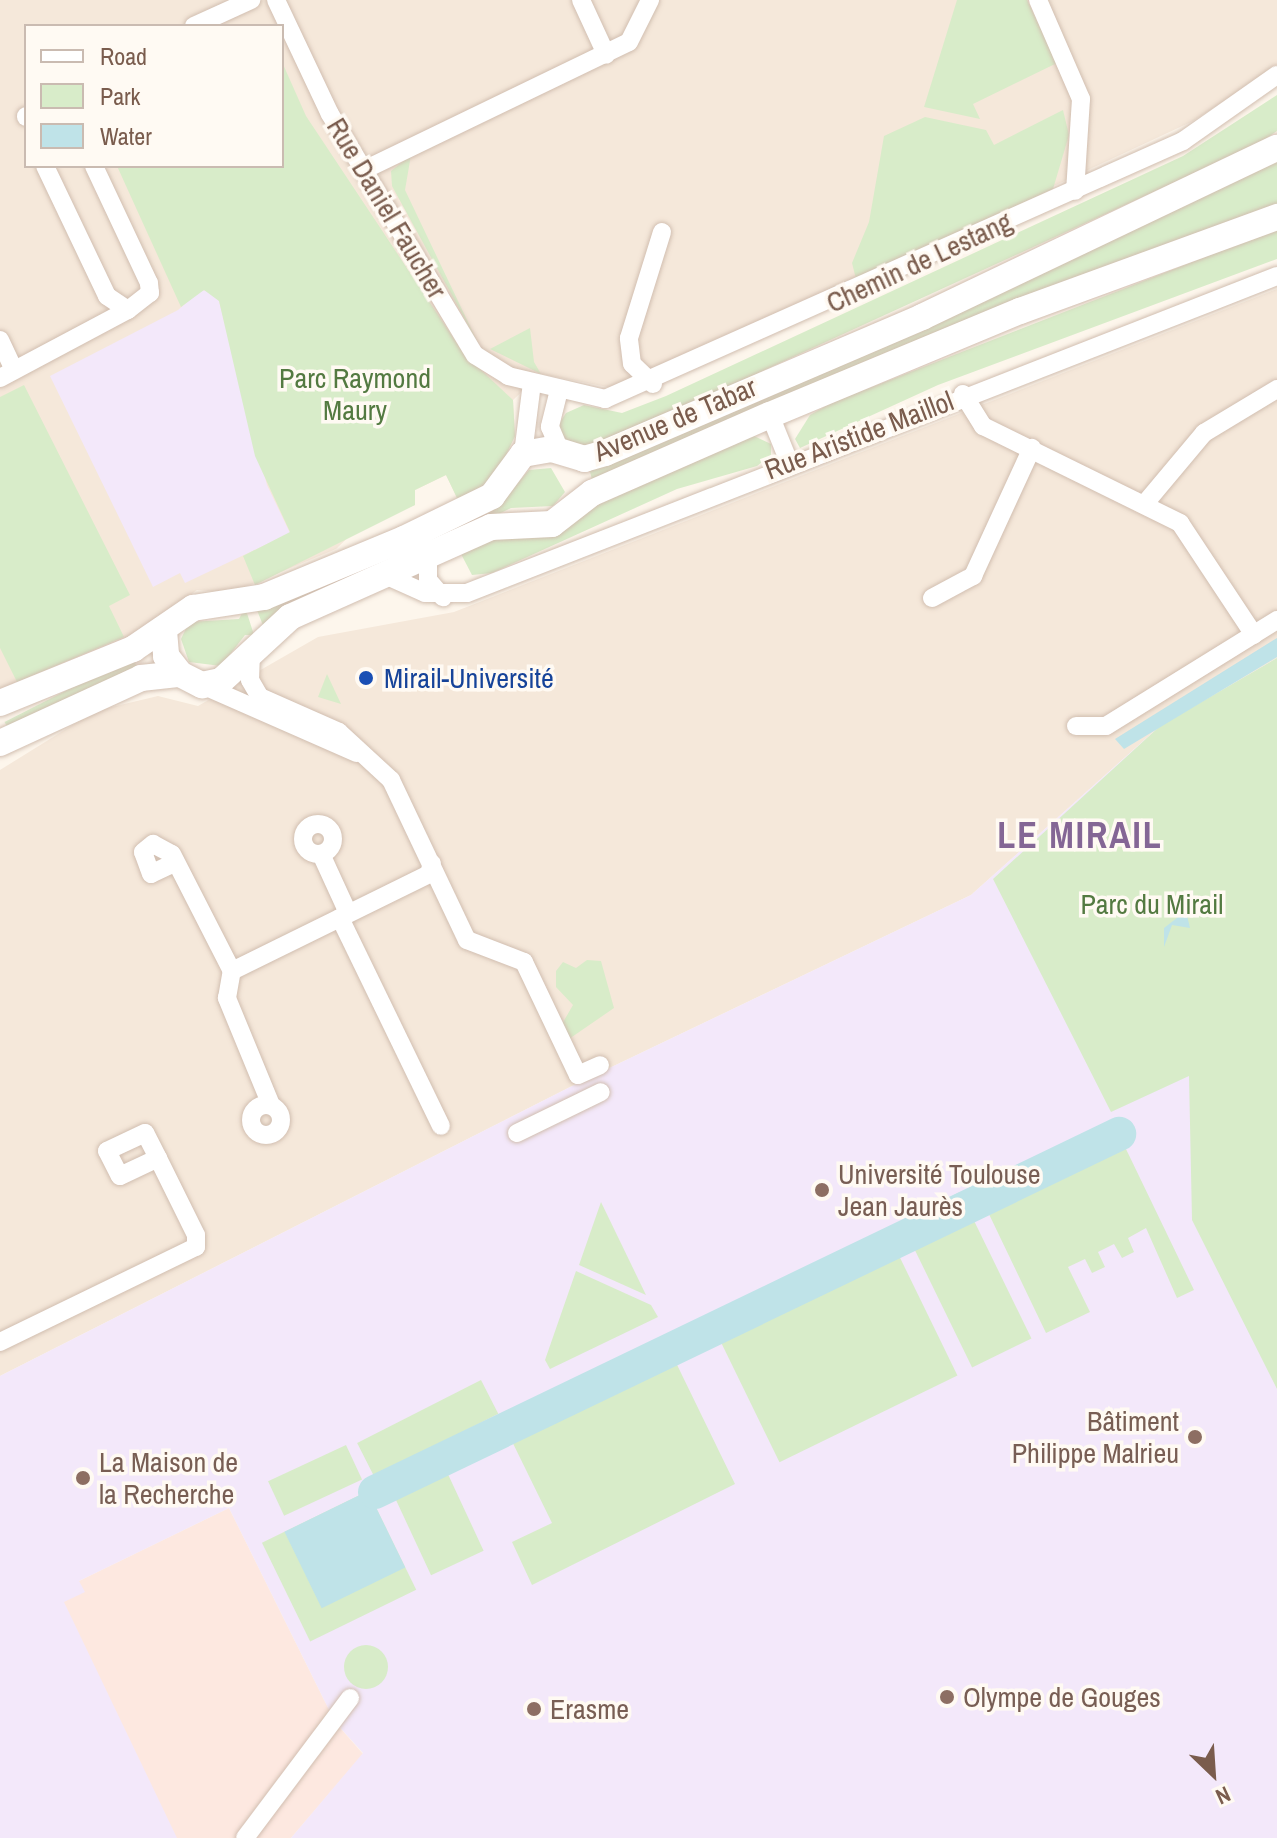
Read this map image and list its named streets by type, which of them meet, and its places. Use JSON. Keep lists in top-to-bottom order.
{
  "streets": {
    "main road": ["Avenue de Tabar"],
    "street": ["Rue Daniel Faucher", "Chemin de Lestang", "Rue Aristide Maillol"]
  },
  "crossings": [
    ["Rue Daniel Faucher", "Chemin de Lestang"]
  ],
  "districts": ["LE MIRAIL"],
  "parks": ["Parc Raymond Maury", "Parc du Mirail"],
  "places": [
    "Mirail-Université",
    "Université Toulouse Jean Jaurès",
    "Bâtiment Philippe Malrieu",
    "La Maison de la Recherche",
    "Olympe de Gouges",
    "Erasme"
  ],
  "legend": ["Road", "Park", "Water"],
  "north": "bottom right"
}
